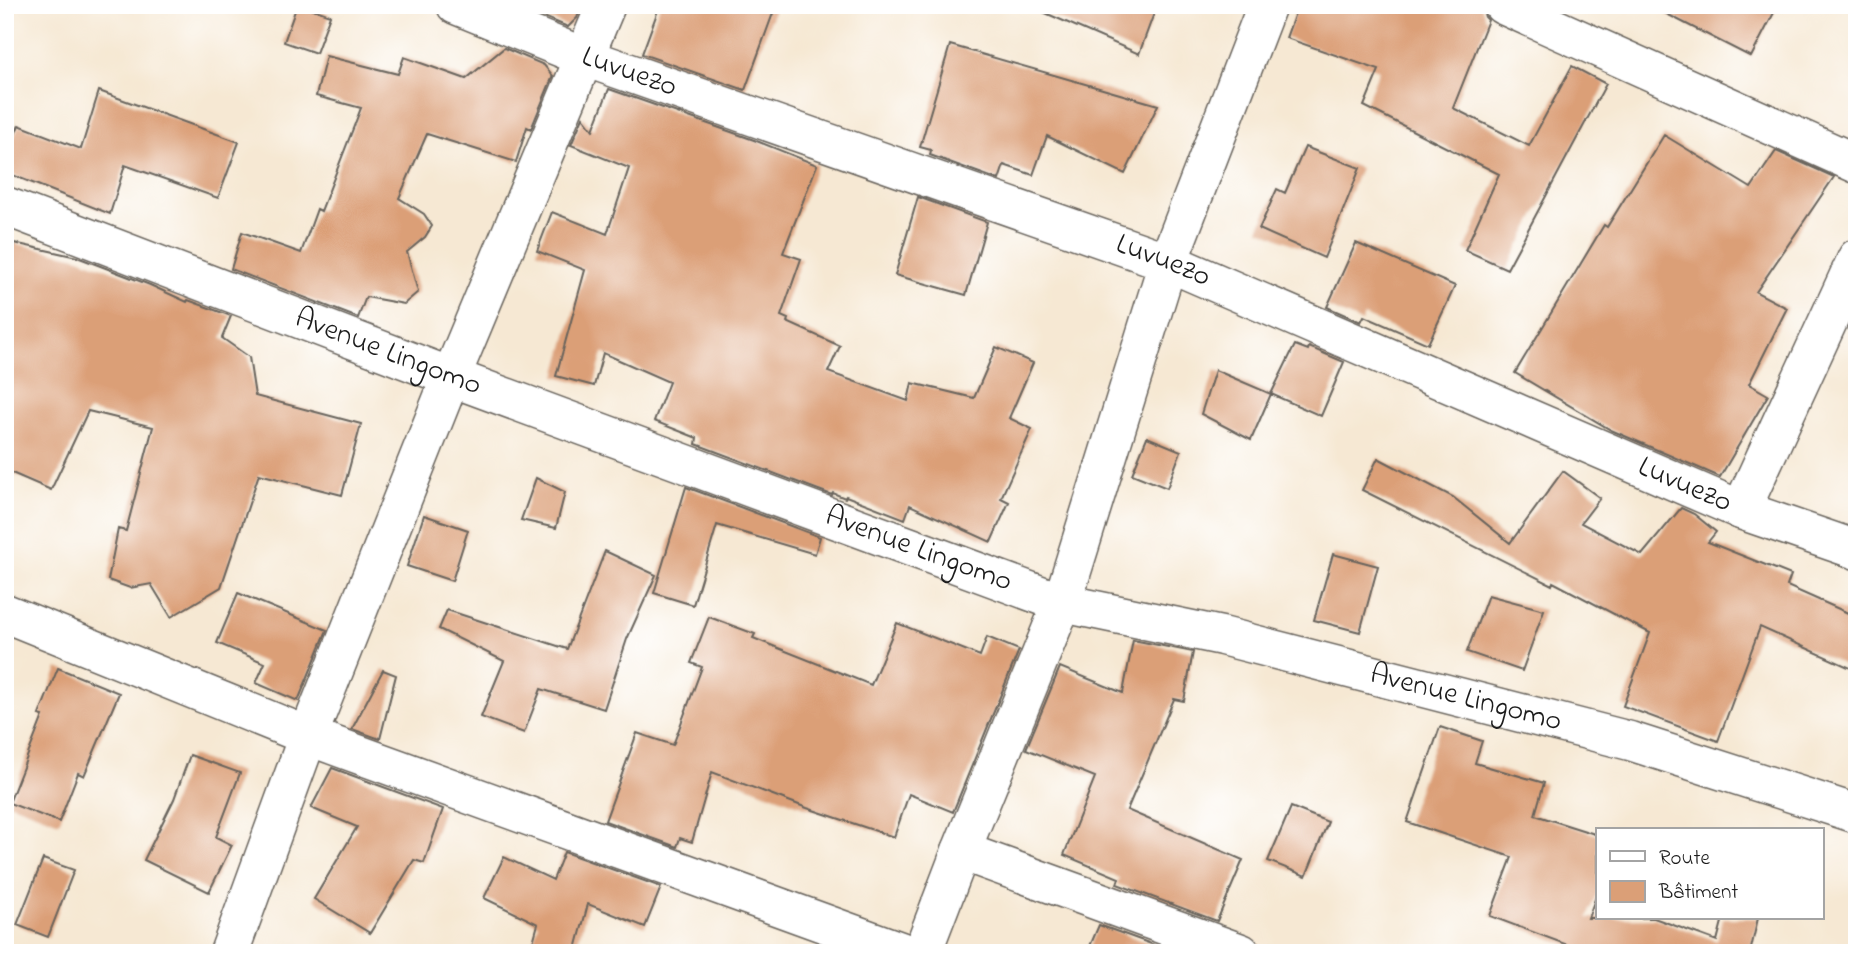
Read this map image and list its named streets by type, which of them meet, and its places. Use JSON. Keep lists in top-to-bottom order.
{
  "streets": {
    "street": ["Luvuezo", "Avenue Lingomo"]
  },
  "legend": ["Route", "Bâtiment"]
}
